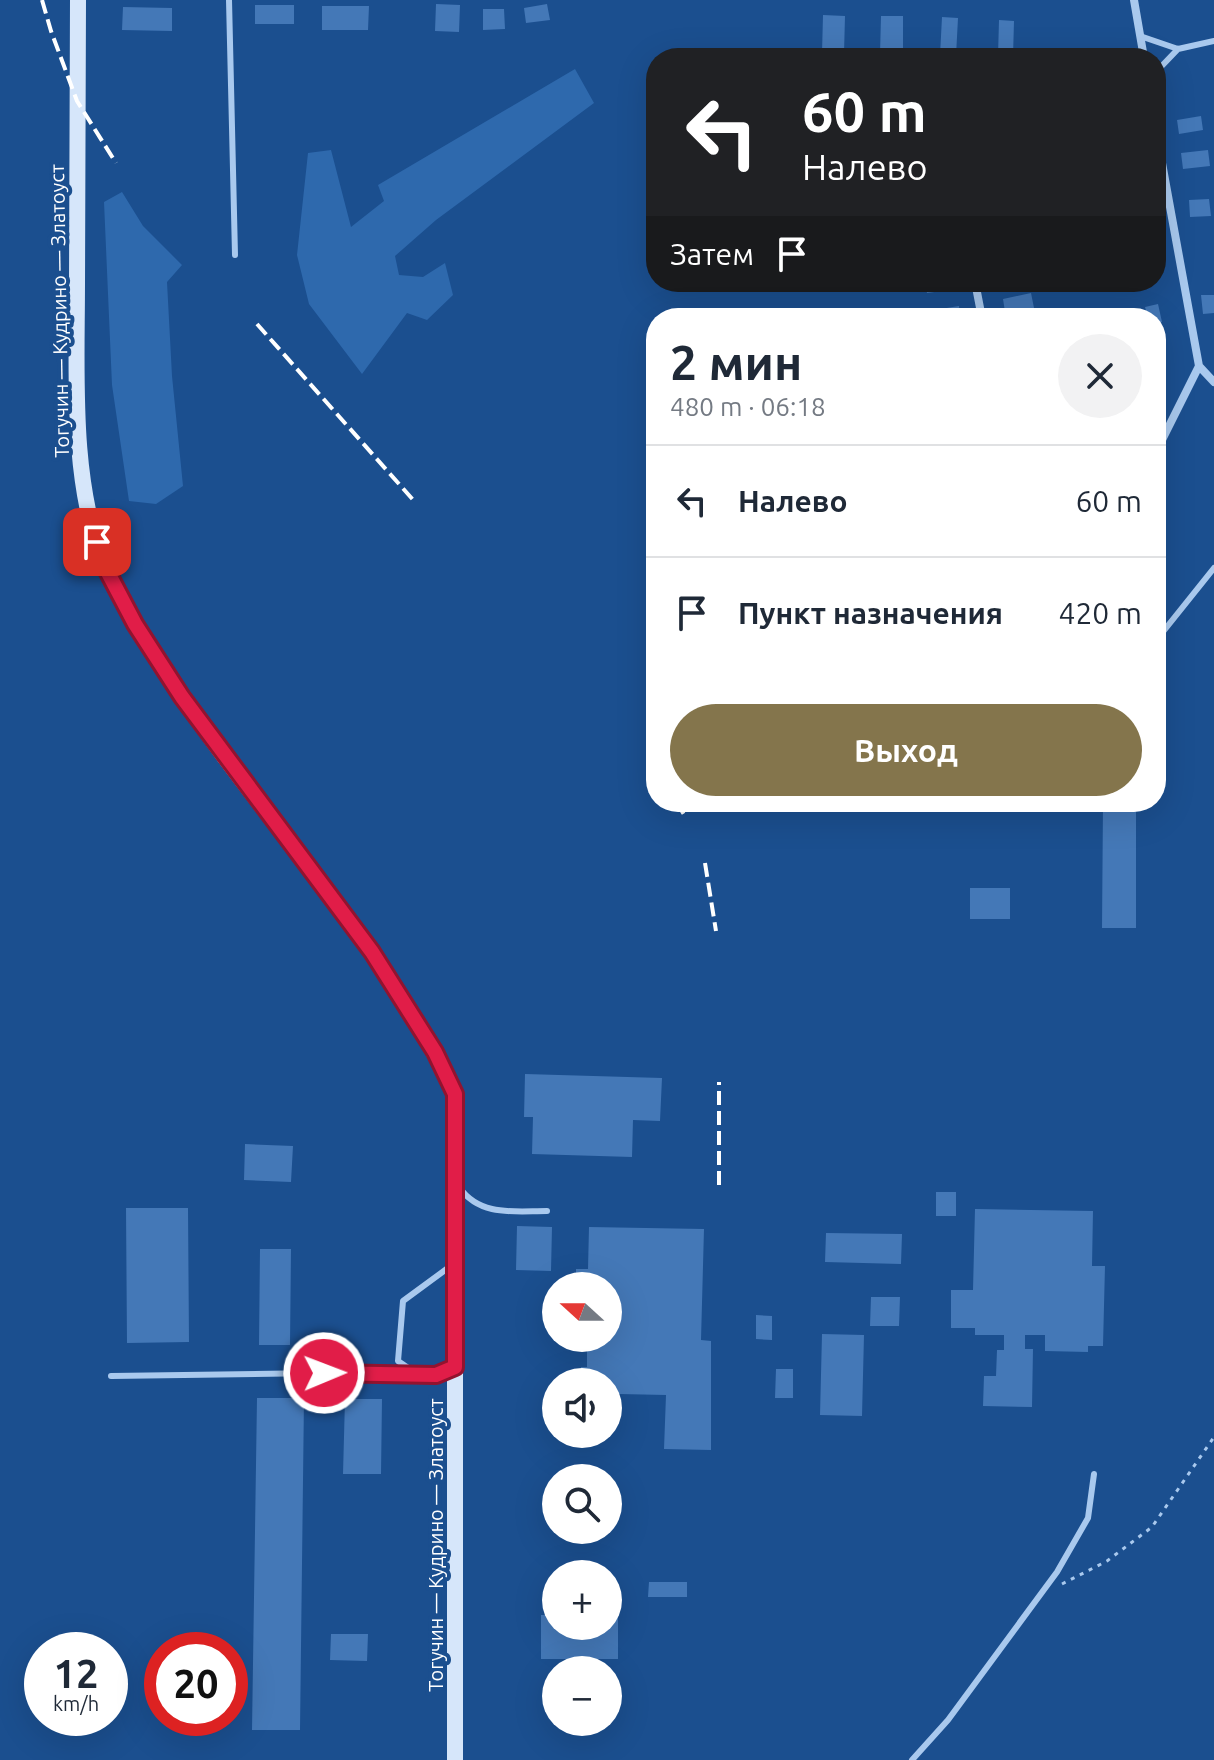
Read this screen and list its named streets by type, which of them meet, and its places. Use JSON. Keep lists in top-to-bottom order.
{
  "streets": {
    "street": ["Тогучин — Кудрино — Златоуст"]
  },
  "north": "left",
  "page": {
    "turn": ["60 m", "Налево"],
    "then": "Затем",
    "heading": ["2 мин", "480 m · 06:18"],
    "list": [
      {
        "name": "Налево",
        "value": "60 m"
      },
      {
        "name": "Пункт назначения",
        "value": "420 m"
      }
    ],
    "buttons": "Выход",
    "map_buttons": ["+", "−"],
    "speed": "12 km/h",
    "limit": "20"
  }
}
